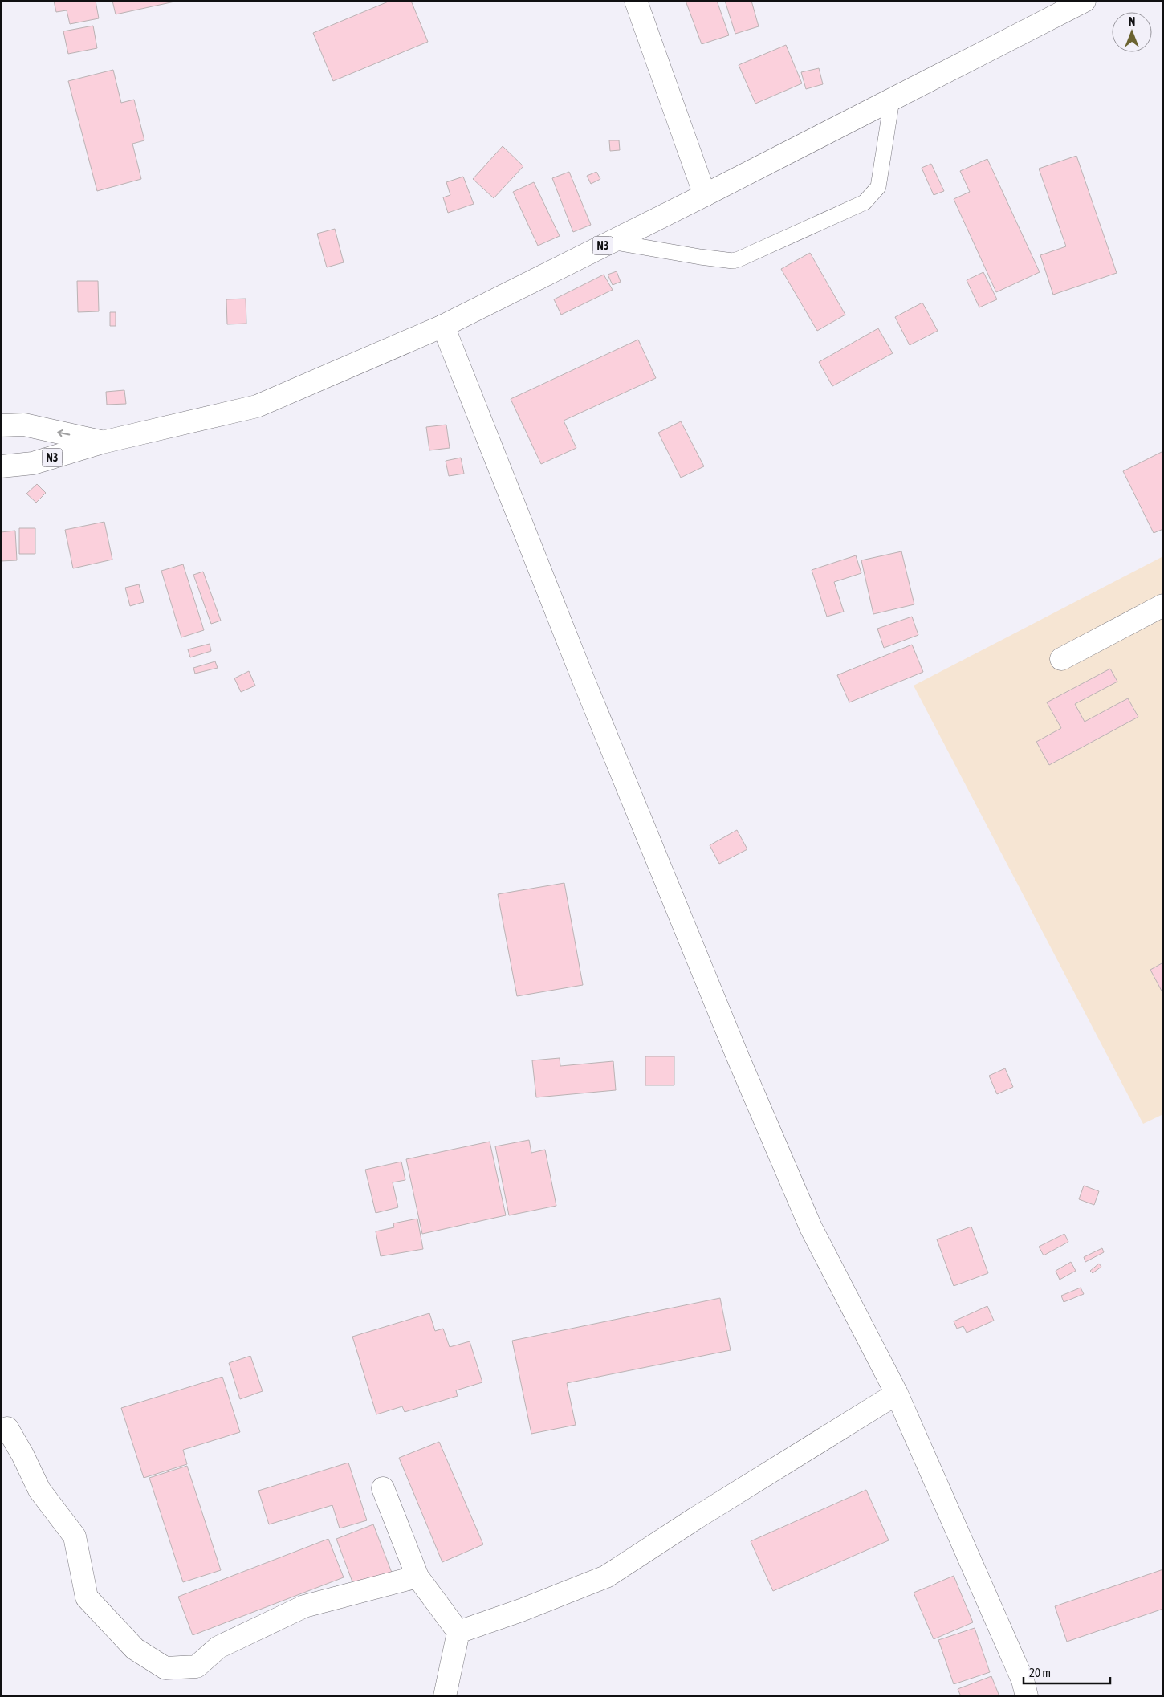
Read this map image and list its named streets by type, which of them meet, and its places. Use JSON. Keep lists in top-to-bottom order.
{
  "streets": {
    "street": ["N3"]
  },
  "scale_bar": "20 m",
  "north": "top"
}
